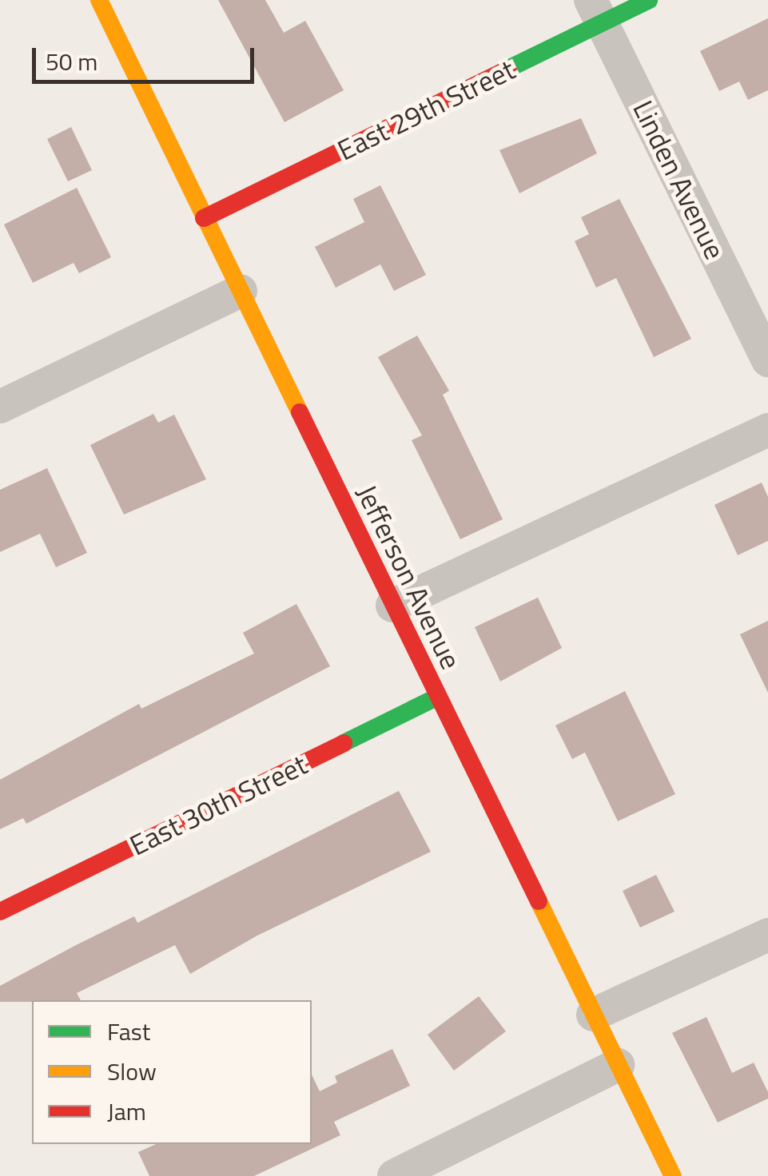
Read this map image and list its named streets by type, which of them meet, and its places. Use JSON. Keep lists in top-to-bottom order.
{
  "streets": {
    "main road": ["East 29th Street", "Jefferson Avenue", "East 30th Street"],
    "street": ["Linden Avenue"]
  },
  "crossings": [
    ["East 29th Street", "Linden Avenue"],
    ["East 29th Street", "Jefferson Avenue"],
    ["Jefferson Avenue", "East 30th Street"]
  ],
  "legend": ["Fast", "Slow", "Jam"],
  "scale_bar": "50 m"
}
